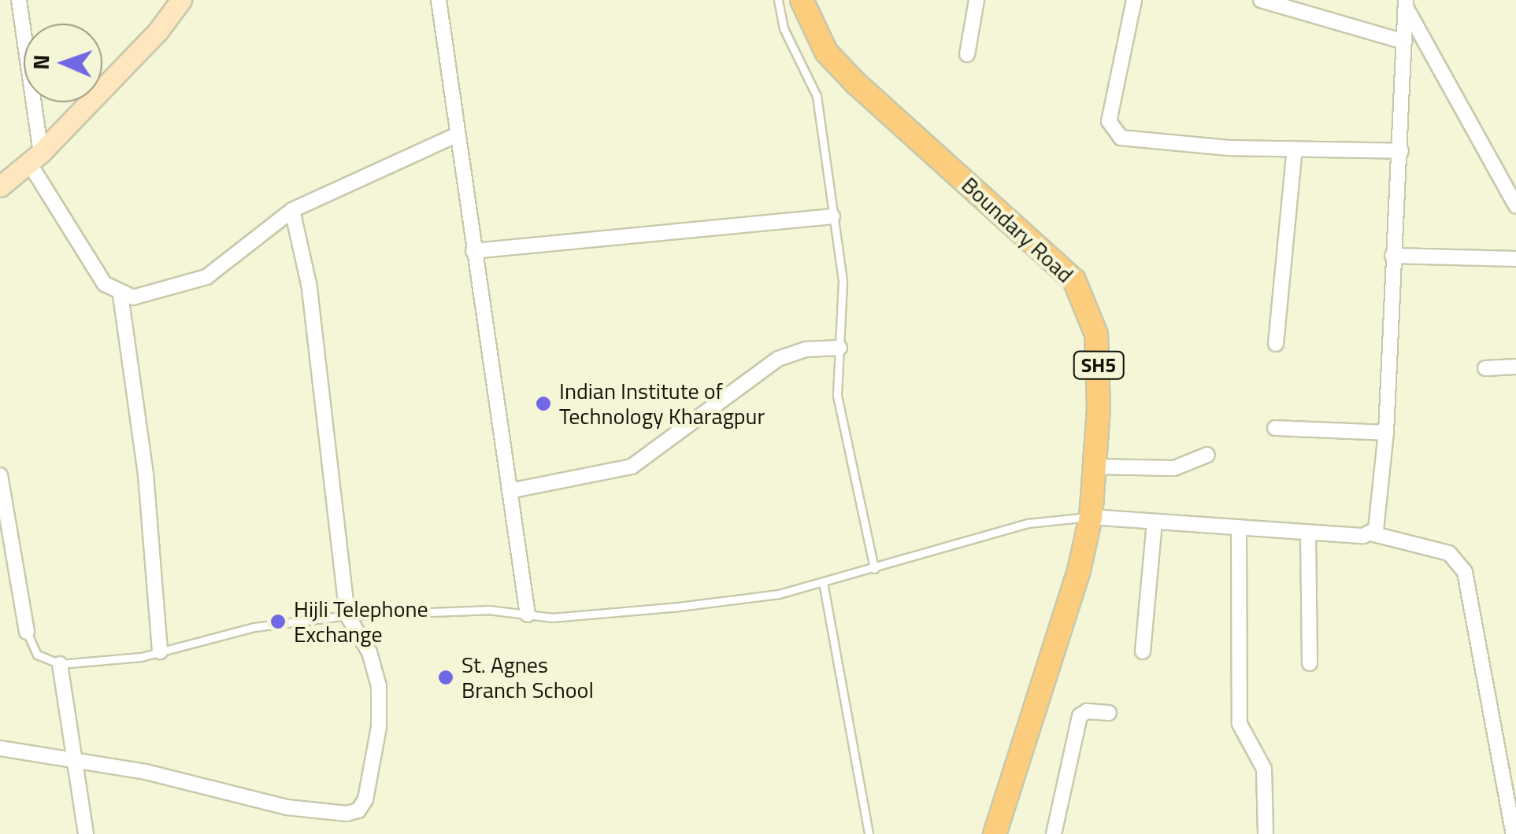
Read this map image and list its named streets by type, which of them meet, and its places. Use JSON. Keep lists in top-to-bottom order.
{
  "streets": {
    "main road": ["Boundary Road", "SH5"]
  },
  "places": ["Indian Institute of Technology Kharagpur", "Hijli Telephone Exchange", "St. Agnes Branch School"],
  "north": "left"
}
